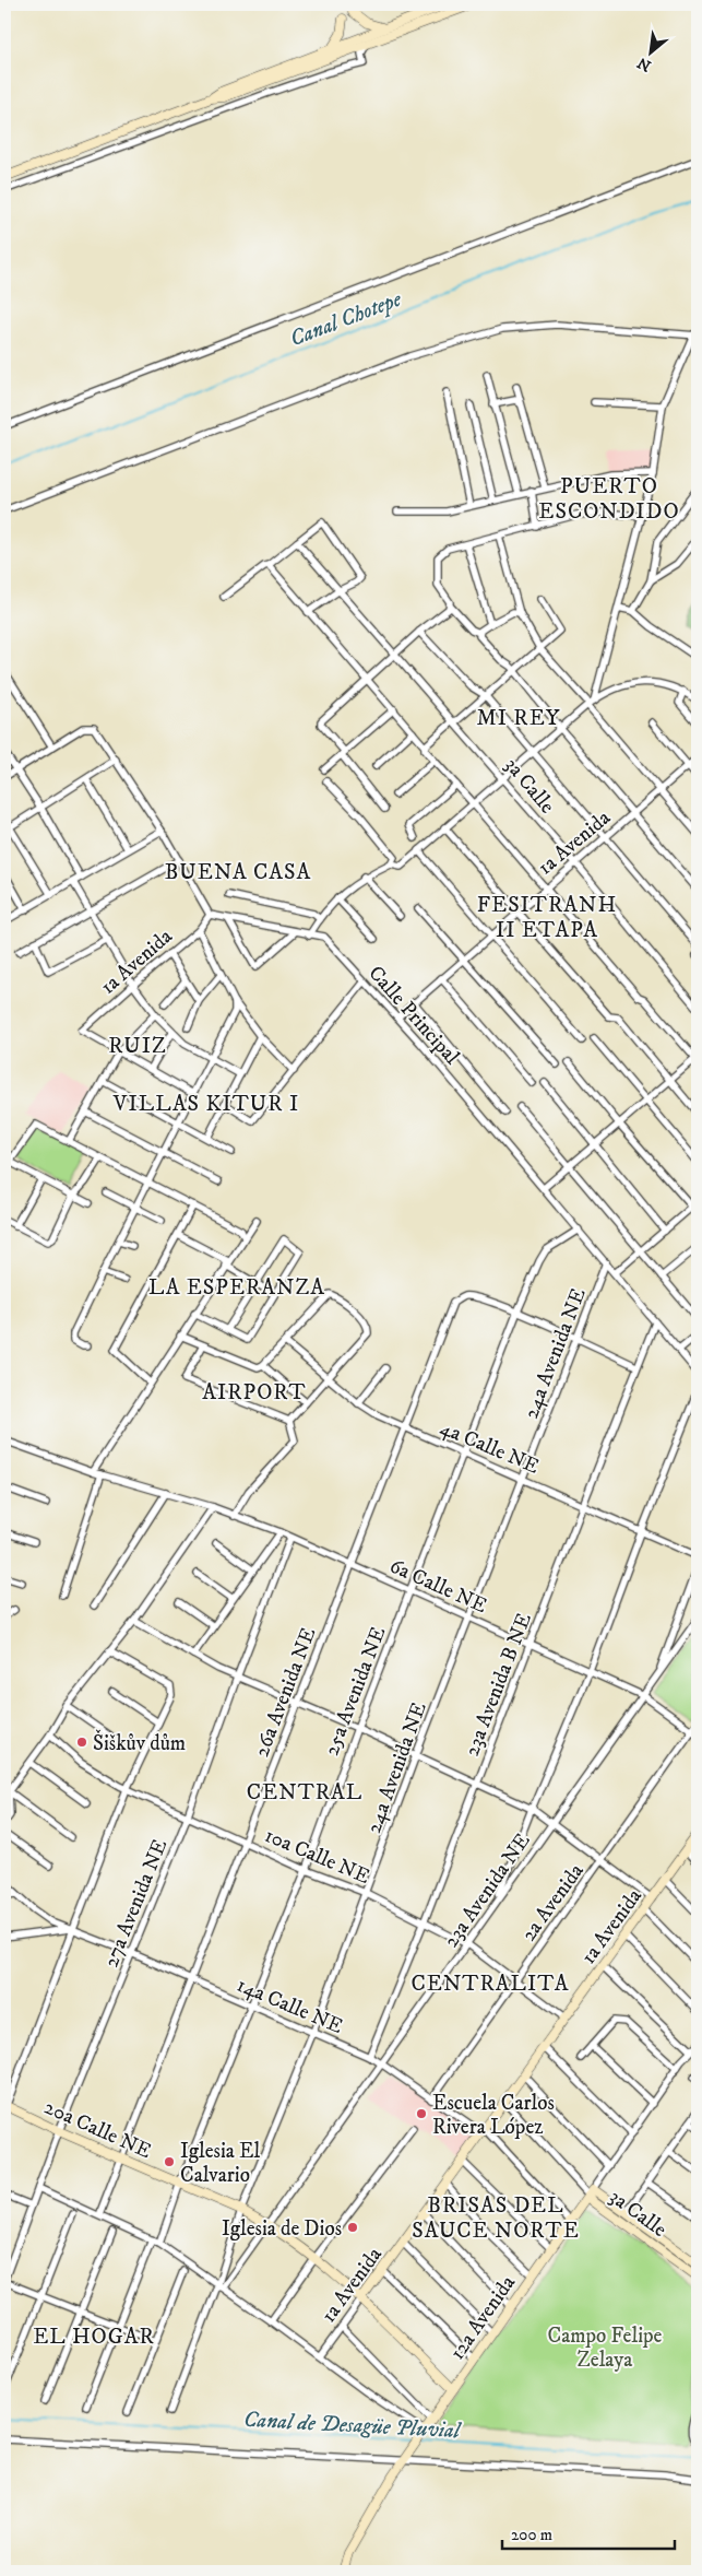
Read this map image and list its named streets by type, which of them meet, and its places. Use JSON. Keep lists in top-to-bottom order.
{
  "streets": {
    "street": [
      "3a Calle",
      "1a Avenida",
      "Calle Principal",
      "24a Avenida NE",
      "4a Calle NE",
      "6a Calle NE",
      "23a Avenida B NE",
      "25a Avenida NE",
      "26a Avenida NE",
      "10a Calle NE",
      "23a Avenida NE",
      "2a Avenida",
      "27a Avenida NE",
      "14a Calle NE",
      "20a Calle NE",
      "12a Avenida"
    ]
  },
  "crossings": [
    ["3a Calle", "1a Avenida"],
    ["3a Calle", "12a Avenida"],
    ["1a Avenida", "Calle Principal"],
    ["1a Avenida", "10a Calle NE"],
    ["1a Avenida", "14a Calle NE"],
    ["1a Avenida", "20a Calle NE"],
    ["Calle Principal", "24a Avenida NE"],
    ["Calle Principal", "23a Avenida B NE"],
    ["Calle Principal", "25a Avenida NE"],
    ["24a Avenida NE", "4a Calle NE"],
    ["24a Avenida NE", "6a Calle NE"],
    ["24a Avenida NE", "10a Calle NE"],
    ["24a Avenida NE", "23a Avenida NE"],
    ["24a Avenida NE", "14a Calle NE"],
    ["24a Avenida NE", "20a Calle NE"],
    ["4a Calle NE", "23a Avenida B NE"],
    ["4a Calle NE", "25a Avenida NE"],
    ["4a Calle NE", "26a Avenida NE"],
    ["6a Calle NE", "23a Avenida B NE"],
    ["6a Calle NE", "25a Avenida NE"],
    ["6a Calle NE", "26a Avenida NE"],
    ["6a Calle NE", "23a Avenida NE"],
    ["6a Calle NE", "2a Avenida"],
    ["6a Calle NE", "27a Avenida NE"],
    ["23a Avenida B NE", "10a Calle NE"],
    ["23a Avenida B NE", "14a Calle NE"],
    ["25a Avenida NE", "26a Avenida NE"],
    ["25a Avenida NE", "10a Calle NE"],
    ["25a Avenida NE", "14a Calle NE"],
    ["25a Avenida NE", "20a Calle NE"],
    ["26a Avenida NE", "10a Calle NE"],
    ["26a Avenida NE", "14a Calle NE"],
    ["26a Avenida NE", "20a Calle NE"],
    ["10a Calle NE", "23a Avenida NE"],
    ["10a Calle NE", "2a Avenida"],
    ["10a Calle NE", "27a Avenida NE"],
    ["23a Avenida NE", "14a Calle NE"],
    ["23a Avenida NE", "20a Calle NE"],
    ["2a Avenida", "14a Calle NE"],
    ["27a Avenida NE", "14a Calle NE"],
    ["27a Avenida NE", "20a Calle NE"],
    ["14a Calle NE", "12a Avenida"],
    ["20a Calle NE", "12a Avenida"]
  ],
  "districts": [
    "PUERTO ESCONDIDO",
    "MI REY",
    "BUENA CASA",
    "FESITRANH II ETAPA",
    "RUIZ",
    "VILLAS KITUR I",
    "LA ESPERANZA",
    "AIRPORT",
    "CENTRAL",
    "CENTRALITA",
    "BRISAS DEL SAUCE NORTE",
    "EL HOGAR"
  ],
  "water": ["Canal Chotepe", "Canal de Desagüe Pluvial"],
  "parks": ["Campo Felipe Zelaya"],
  "places": [
    "Šiškův dům",
    "Escuela Carlos Rivera López",
    "Iglesia El Calvario",
    "Iglesia de Dios"
  ],
  "scale_bar": "200 m",
  "north": "bottom left"
}
